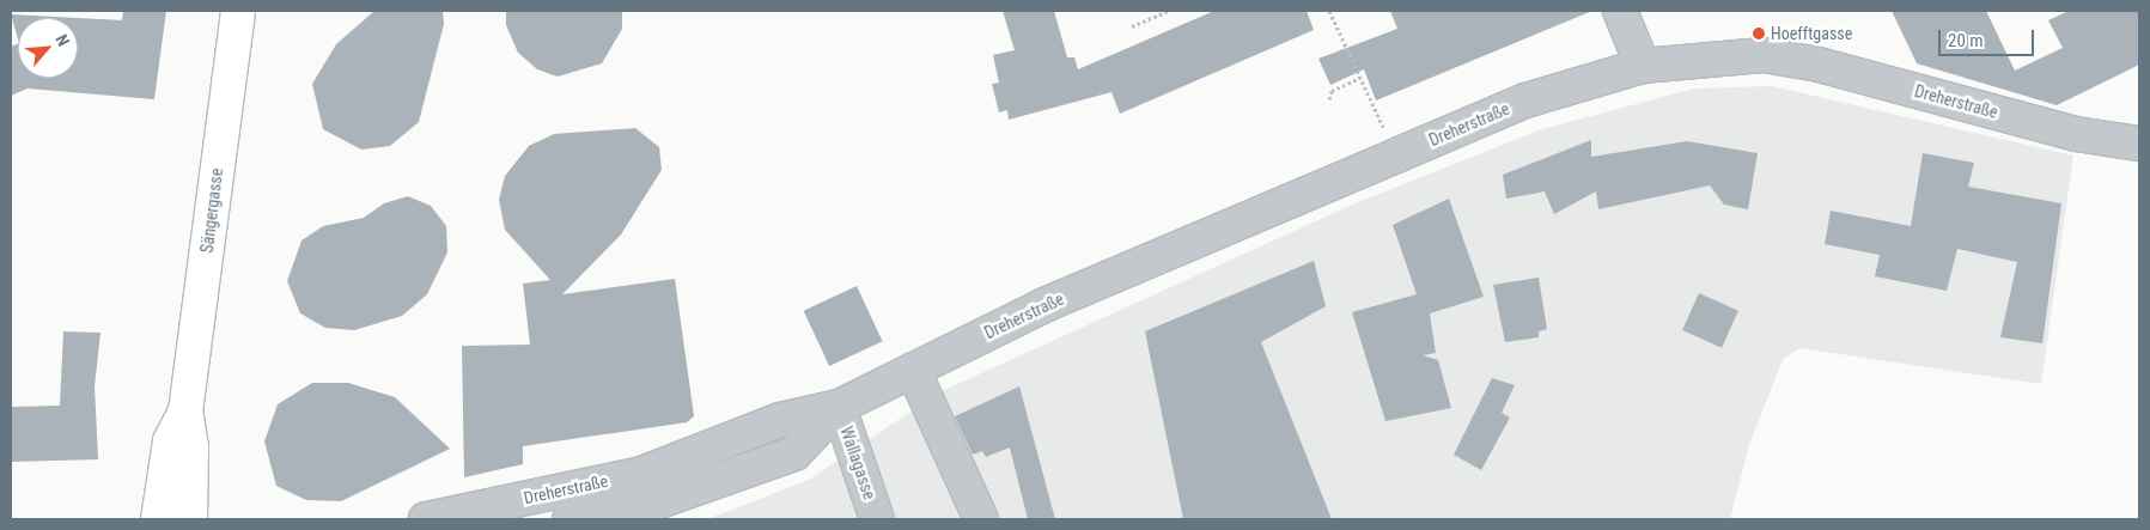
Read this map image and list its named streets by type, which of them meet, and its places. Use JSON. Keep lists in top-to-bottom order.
{
  "streets": {
    "main road": ["Sängergasse"],
    "street": ["Dreherstraße", "Wallagasse"]
  },
  "crossings": [
    ["Dreherstraße", "Wallagasse"]
  ],
  "places": ["Hoefftgasse"],
  "scale_bar": "20 m",
  "north": "top right"
}
